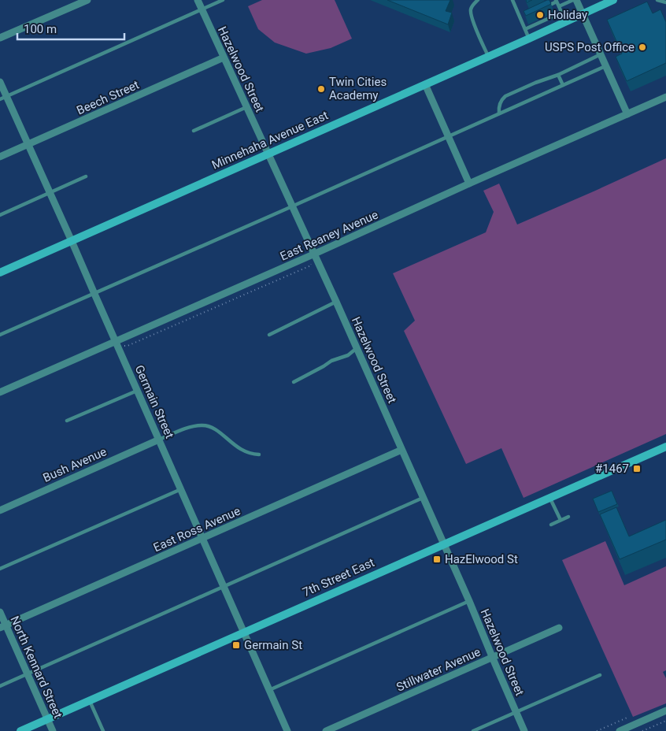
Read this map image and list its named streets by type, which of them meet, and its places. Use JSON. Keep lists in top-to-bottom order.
{
  "streets": {
    "street": [
      "Hazelwood Street",
      "Beech Street",
      "Minnehaha Avenue East",
      "East Reaney Avenue",
      "Germain Street",
      "Bush Avenue",
      "East Ross Avenue",
      "7th Street East",
      "North Kennard Street",
      "Stillwater Avenue"
    ]
  },
  "crossings": [
    ["Hazelwood Street", "Beech Street"],
    ["Hazelwood Street", "Minnehaha Avenue East"],
    ["Hazelwood Street", "East Reaney Avenue"],
    ["Hazelwood Street", "East Ross Avenue"],
    ["Hazelwood Street", "7th Street East"],
    ["Hazelwood Street", "Stillwater Avenue"],
    ["Beech Street", "Germain Street"],
    ["Minnehaha Avenue East", "Germain Street"],
    ["East Reaney Avenue", "Germain Street"],
    ["Germain Street", "Bush Avenue"],
    ["Germain Street", "East Ross Avenue"],
    ["Germain Street", "7th Street East"],
    ["East Ross Avenue", "North Kennard Street"],
    ["7th Street East", "North Kennard Street"]
  ],
  "places": {
    "other": ["Holiday", "USPS Post Office", "Twin Cities Academy"],
    "transit": ["#1467", "HazElwood St", "Germain St"]
  },
  "scale_bar": "100 m"
}
